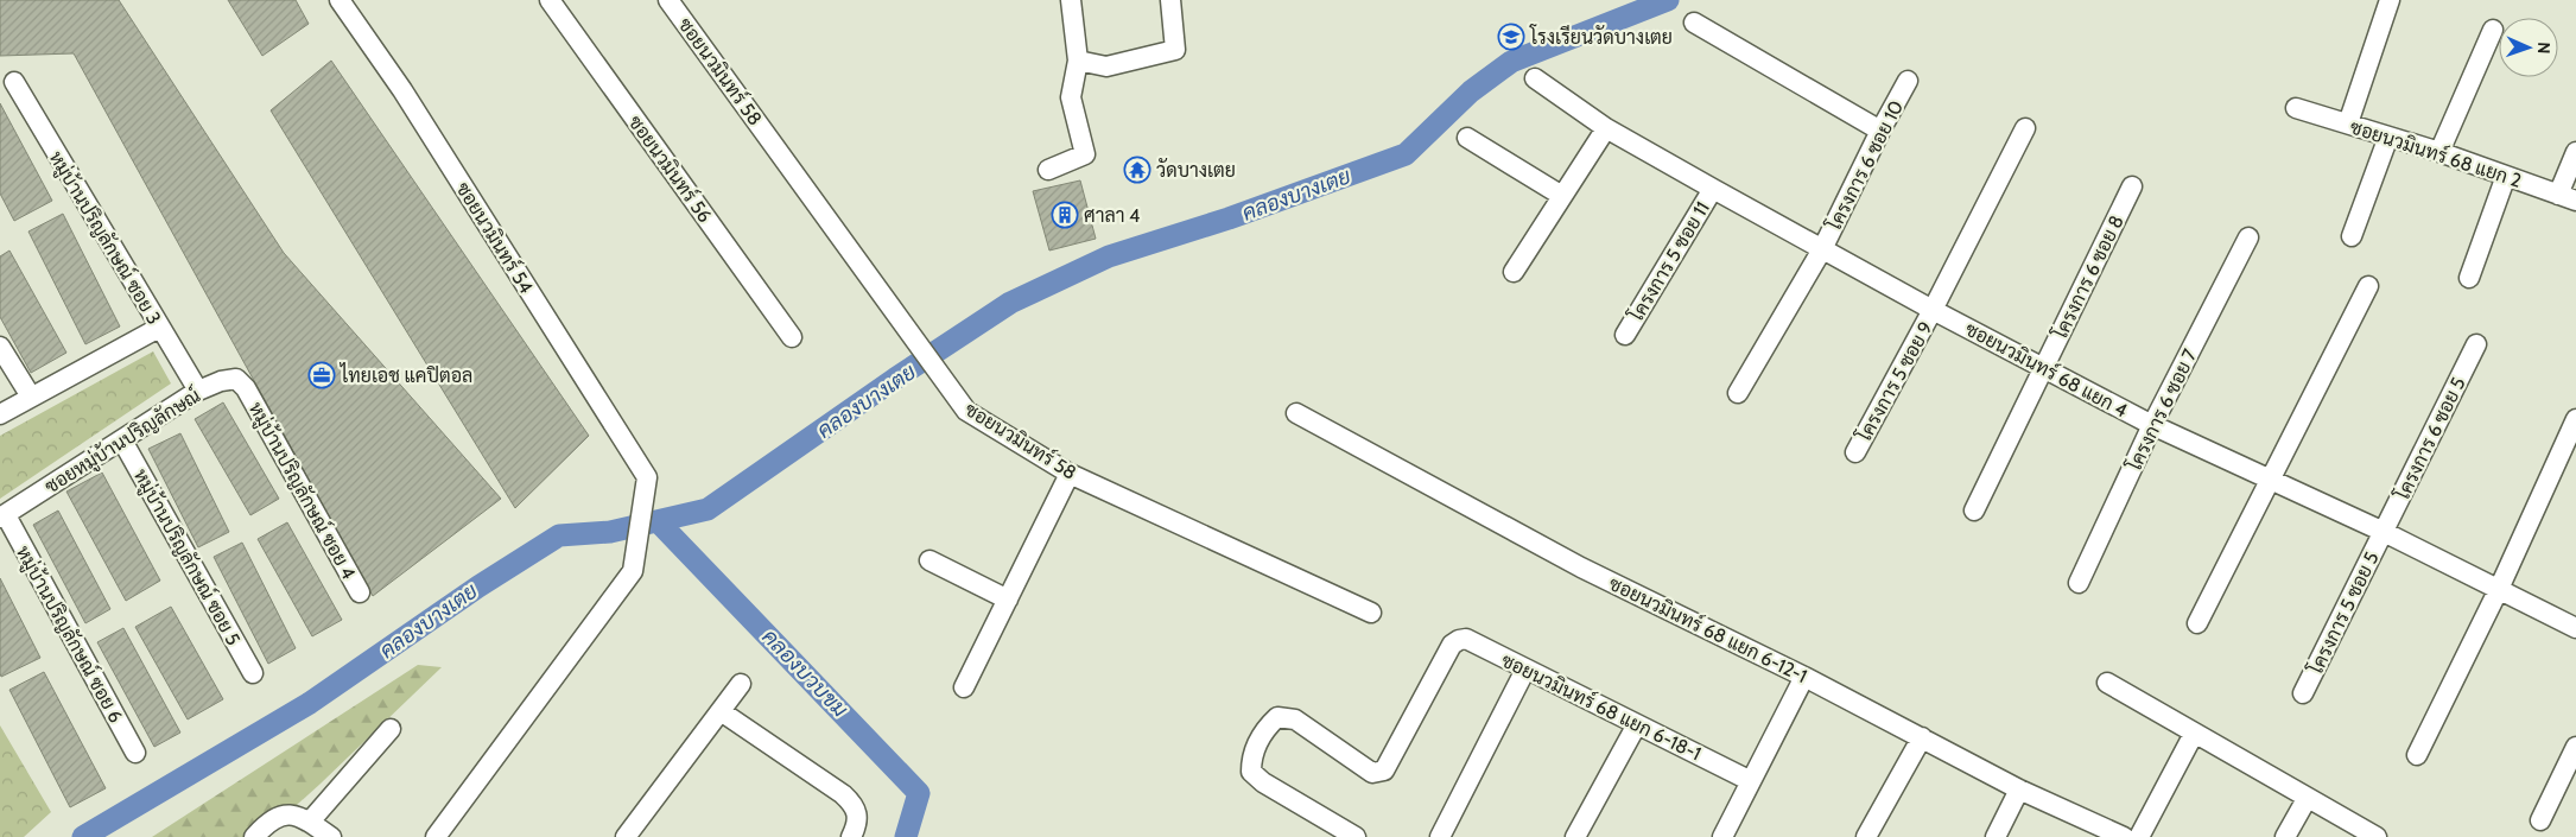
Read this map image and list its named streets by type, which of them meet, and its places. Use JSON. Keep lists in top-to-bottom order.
{
  "streets": {
    "street": [
      "ซอยนวมินทร์ 58",
      "ซอยนวมินทร์ 68 แยก 2",
      "โครงการ 6 ซอย 10",
      "ซอยนวมินทร์ 56",
      "หมู่บ้านปริญลักษณ์ ซอย 3",
      "ซอยนวมินทร์ 54",
      "โครงการ 5 ซอย 11",
      "โครงการ 6 ซอย 8",
      "ซอยนวมินทร์ 68 แยก 4",
      "โครงการ 5 ซอย 9",
      "โครงการ 6 ซอย 7",
      "โครงการ 6 ซอย 5",
      "ซอยหมู่บ้านปริญลักษณ์",
      "หมู่บ้านปริญลักษณ์ ซอย 4",
      "หมู่บ้านปริญลักษณ์ ซอย 5",
      "โครงการ 5 ซอย 5",
      "ซอยนวมินทร์ 68 แยก 6-12-1",
      "หมู่บ้านปริญลักษณ์ ซอย 6",
      "ซอยนวมินทร์ 68 แยก 6-18-1"
    ]
  },
  "crossings": [
    ["โครงการ 6 ซอย 10", "ซอยนวมินทร์ 68 แยก 4"],
    ["หมู่บ้านปริญลักษณ์ ซอย 3", "ซอยหมู่บ้านปริญลักษณ์"],
    ["โครงการ 5 ซอย 11", "ซอยนวมินทร์ 68 แยก 4"],
    ["โครงการ 6 ซอย 8", "ซอยนวมินทร์ 68 แยก 4"],
    ["ซอยนวมินทร์ 68 แยก 4", "โครงการ 5 ซอย 9"],
    ["ซอยนวมินทร์ 68 แยก 4", "โครงการ 6 ซอย 7"],
    ["ซอยนวมินทร์ 68 แยก 4", "โครงการ 6 ซอย 5"],
    ["ซอยนวมินทร์ 68 แยก 4", "โครงการ 5 ซอย 5"],
    ["โครงการ 6 ซอย 5", "โครงการ 5 ซอย 5"],
    ["ซอยหมู่บ้านปริญลักษณ์", "หมู่บ้านปริญลักษณ์ ซอย 4"],
    ["ซอยหมู่บ้านปริญลักษณ์", "หมู่บ้านปริญลักษณ์ ซอย 5"],
    ["ซอยหมู่บ้านปริญลักษณ์", "หมู่บ้านปริญลักษณ์ ซอย 6"]
  ],
  "water": ["คลองบางเตย", "คลองบวบขม"],
  "places": {
    "school or university": ["โรงเรียนวัดบางเตย"],
    "temple": ["วัดบางเตย"],
    "building": ["ศาลา 4"],
    "office": ["ไทยเอช แคปิตอล"]
  },
  "north": "right"
}
